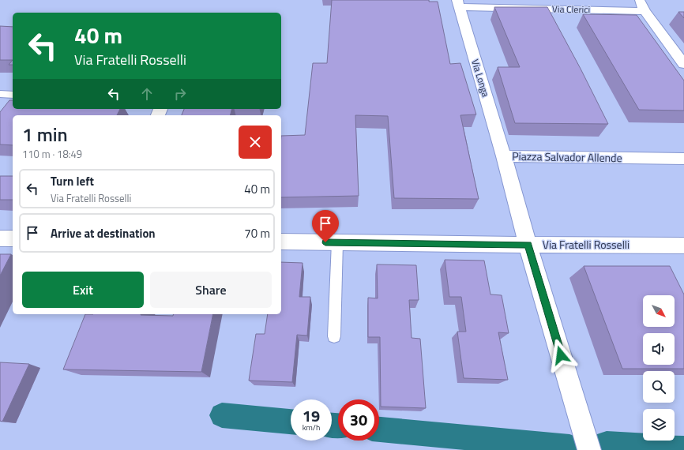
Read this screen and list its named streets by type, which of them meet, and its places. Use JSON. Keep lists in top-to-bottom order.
{
  "streets": {
    "street": [
      "Via Clerici",
      "Via Longa",
      "Piazza Salvador Allende",
      "Via Fratelli Rosselli"
    ]
  },
  "crossings": [
    ["Via Clerici", "Via Longa"],
    ["Via Longa", "Piazza Salvador Allende"],
    ["Piazza Salvador Allende", "Via Fratelli Rosselli"]
  ],
  "north": "bottom right",
  "page": {
    "turn": ["40 m", "Via Fratelli Rosselli"],
    "heading": ["1 min", "110 m · 18:49"],
    "list": [
      {
        "name": "Turn left",
        "note": "Via Fratelli Rosselli",
        "value": "40 m"
      },
      {
        "name": "Arrive at destination",
        "value": "70 m"
      }
    ],
    "buttons": ["Exit", "Share"],
    "speed": "19 km/h",
    "limit": "30"
  }
}
